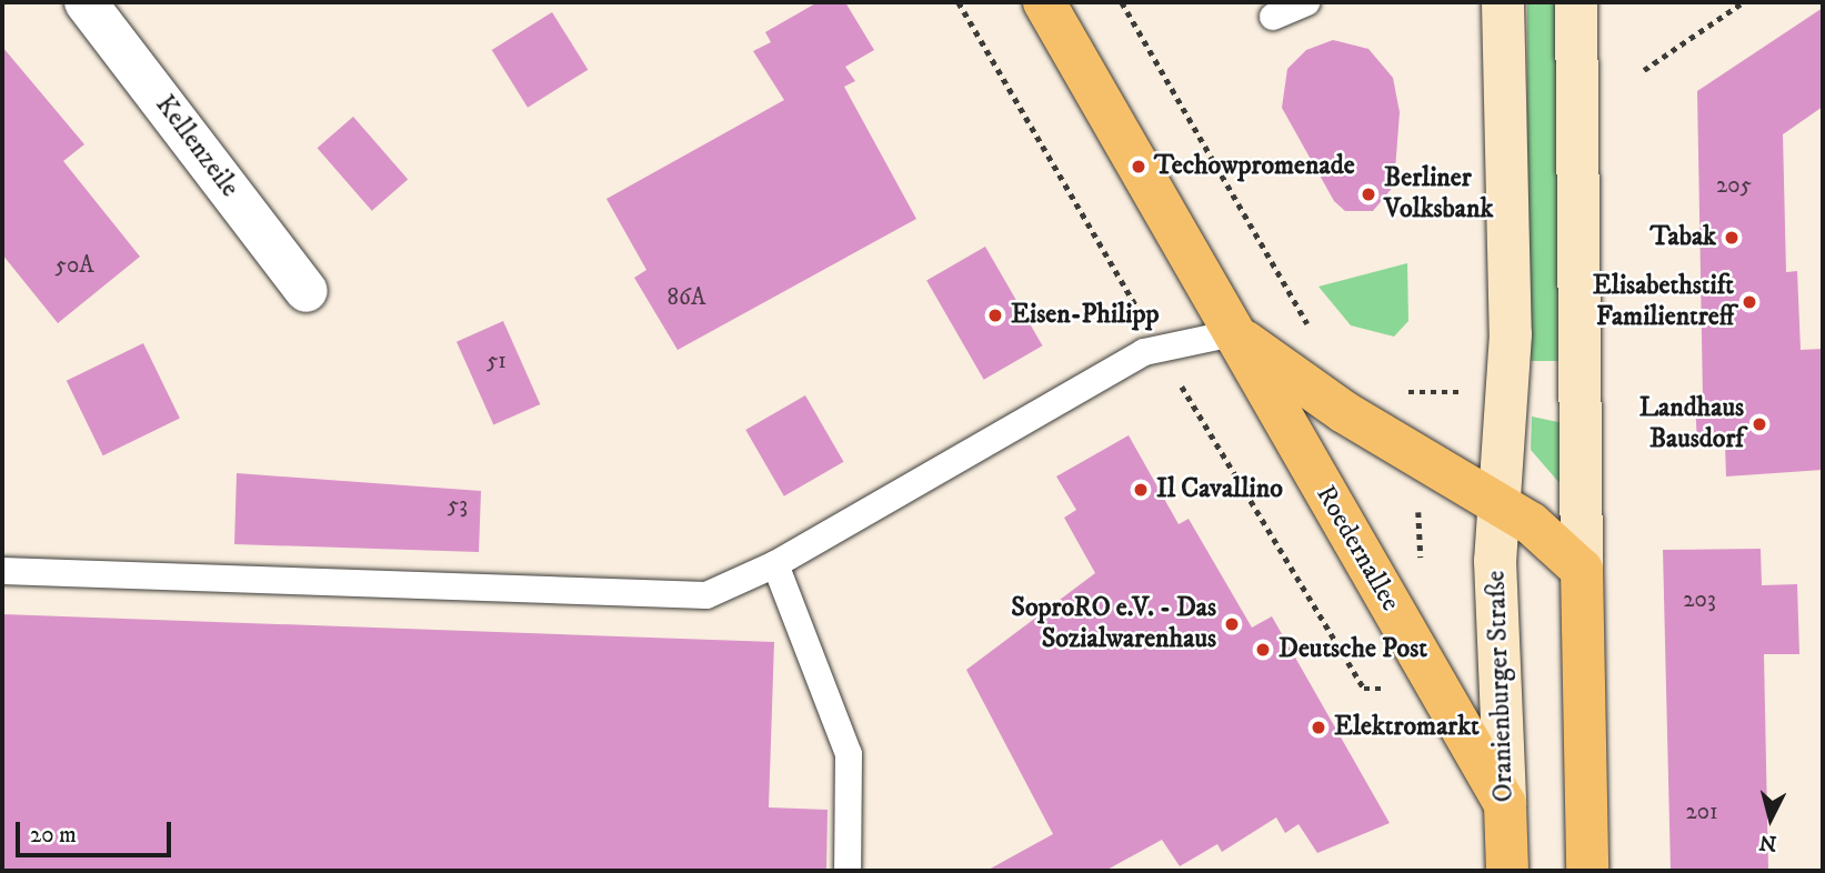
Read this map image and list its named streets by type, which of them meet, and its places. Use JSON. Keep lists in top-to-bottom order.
{
  "streets": {
    "main road": ["Roedernallee", "Oranienburger Straße"],
    "street": ["Kellenzeile"]
  },
  "crossings": [
    ["Roedernallee", "Oranienburger Straße"]
  ],
  "places": [
    "Techowpromenade",
    "Berliner Volksbank",
    "Tabak",
    "Elisabethstift Familientreff",
    "Eisen-Philipp",
    "Landhaus Bausdorf",
    "Il Cavallino",
    "SoproRO e.V. - Das Sozialwarenhaus",
    "Deutsche Post",
    "Elektromarkt"
  ],
  "house_numbers": [
    "205",
    "50A",
    "86A",
    "51",
    "53",
    "203",
    "201"
  ],
  "scale_bar": "20 m",
  "north": "bottom"
}
